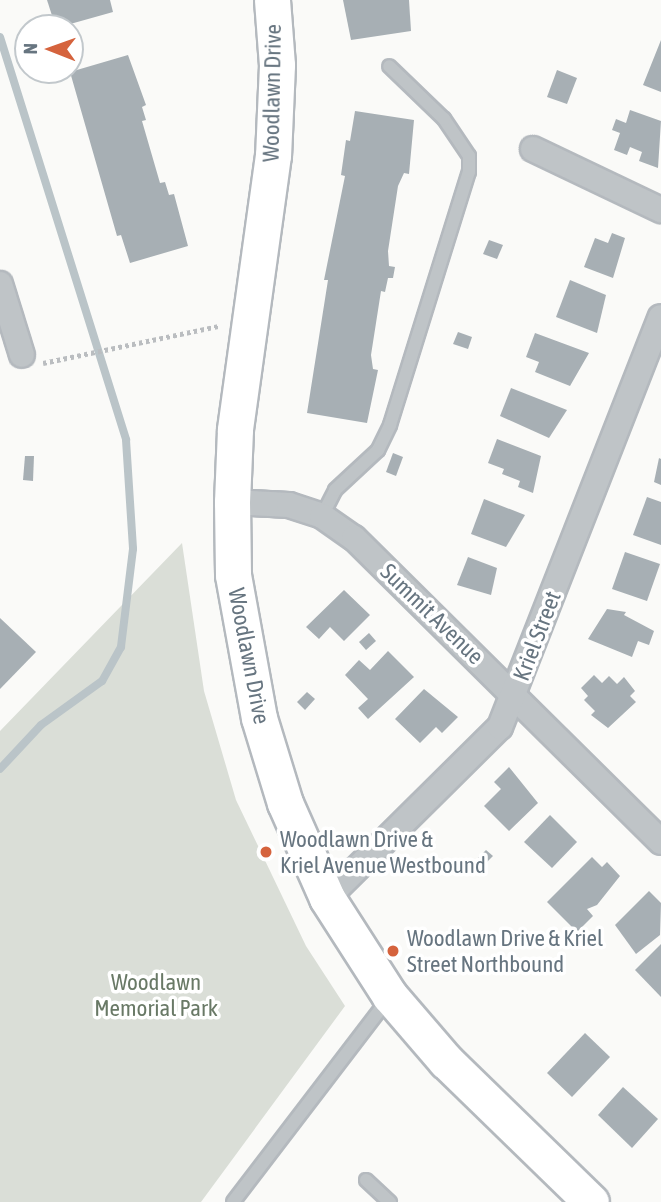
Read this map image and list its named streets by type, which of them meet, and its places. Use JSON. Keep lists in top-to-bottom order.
{
  "streets": {
    "main road": ["Woodlawn Drive"],
    "street": ["Summit Avenue", "Kriel Street"]
  },
  "crossings": [
    ["Woodlawn Drive", "Summit Avenue"],
    ["Woodlawn Drive", "Kriel Street"],
    ["Summit Avenue", "Kriel Street"]
  ],
  "parks": ["Woodlawn Memorial Park"],
  "places": ["Woodlawn Drive & Kriel Avenue Westbound", "Woodlawn Drive & Kriel Street Northbound"],
  "north": "left"
}
